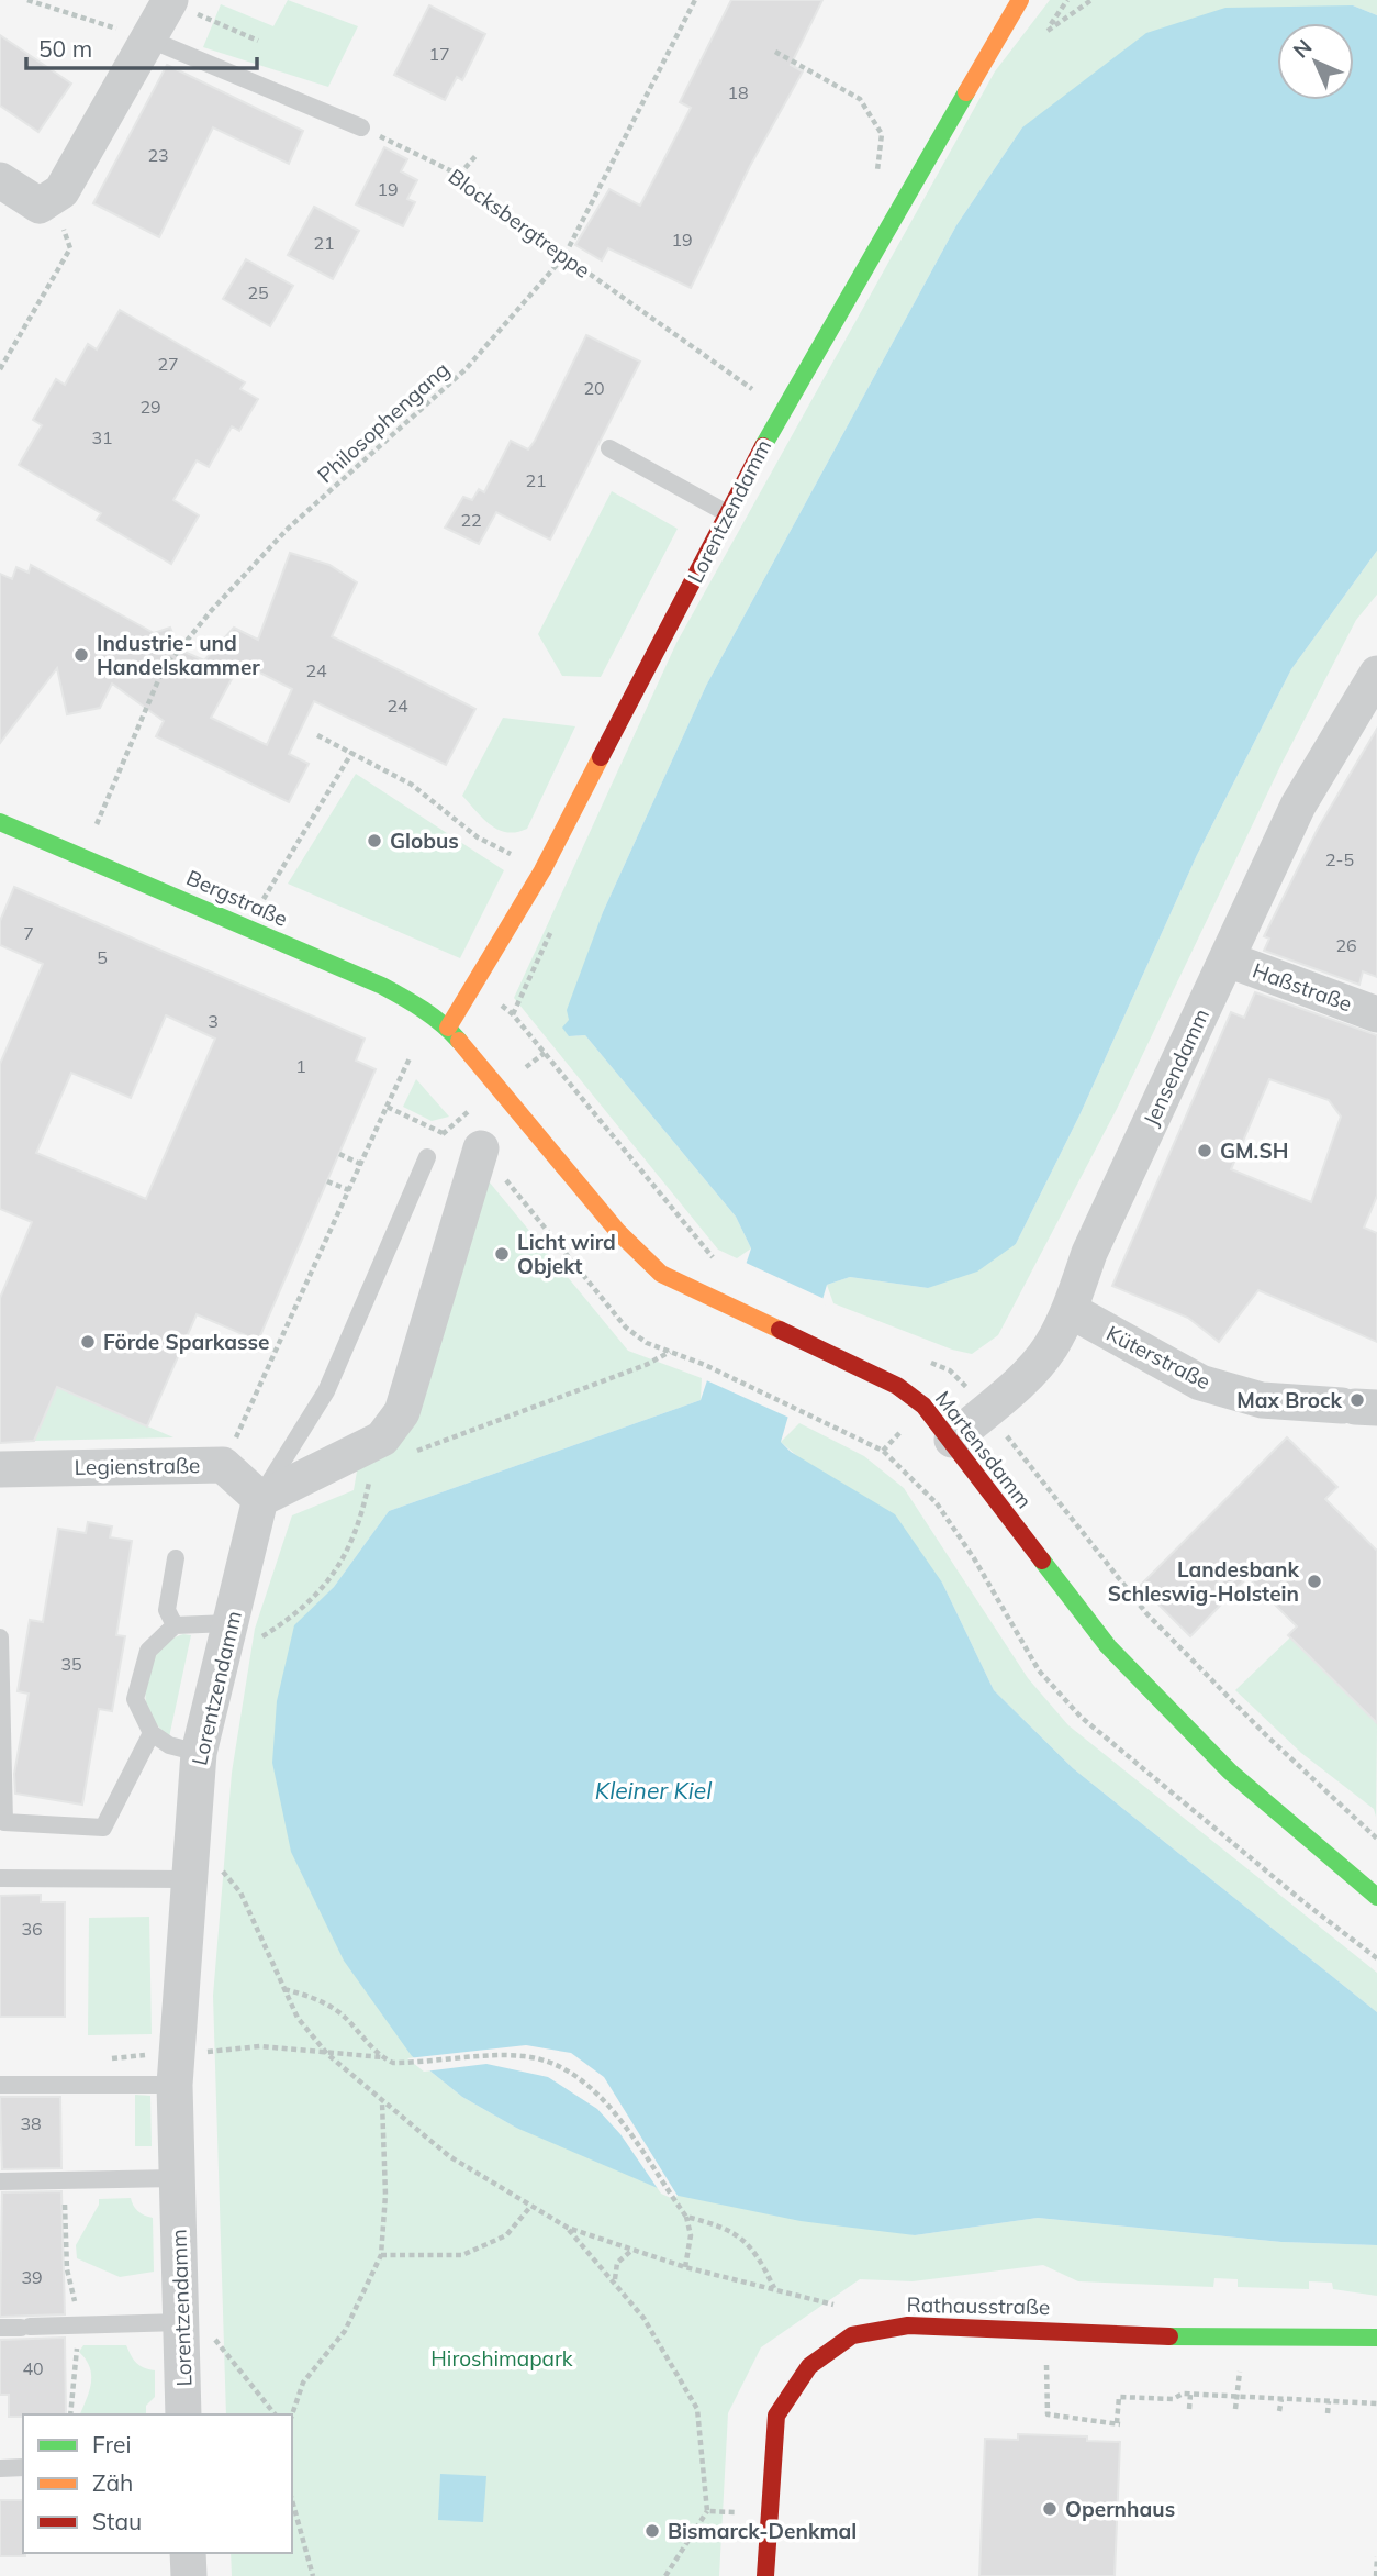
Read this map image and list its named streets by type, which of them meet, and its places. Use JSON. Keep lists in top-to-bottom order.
{
  "streets": {
    "street": [
      "Lorentzendamm",
      "Bergstraße",
      "Haßstraße",
      "Jensendamm",
      "Küterstraße",
      "Martensdamm",
      "Legienstraße",
      "Rathausstraße"
    ],
    "path": ["Blocksbergtreppe", "Philosophengang"]
  },
  "crossings": [
    ["Blocksbergtreppe", "Philosophengang"],
    ["Blocksbergtreppe", "Lorentzendamm"],
    ["Philosophengang", "Bergstraße"],
    ["Lorentzendamm", "Bergstraße"],
    ["Lorentzendamm", "Martensdamm"],
    ["Lorentzendamm", "Legienstraße"],
    ["Bergstraße", "Martensdamm"],
    ["Haßstraße", "Jensendamm"],
    ["Jensendamm", "Küterstraße"],
    ["Jensendamm", "Martensdamm"]
  ],
  "water": ["Kleiner Kiel"],
  "parks": ["Hiroshimapark"],
  "places": [
    "Industrie- und Handelskammer",
    "Globus",
    "GM.SH",
    "Licht wird Objekt",
    "Förde Sparkasse",
    "Max Brock",
    "Landesbank Schleswig-Holstein",
    "Opernhaus",
    "Bismarck-Denkmal"
  ],
  "house_numbers": [
    "17",
    "18",
    "23",
    "19",
    "19",
    "21",
    "25",
    "27",
    "20",
    "29",
    "31",
    "21",
    "22",
    "24",
    "24",
    "2-5",
    "7",
    "26",
    "5",
    "3",
    "1",
    "35",
    "36",
    "38",
    "39",
    "40"
  ],
  "legend": ["Frei", "Zäh", "Stau"],
  "scale_bar": "50 m",
  "north": "top left"
}
